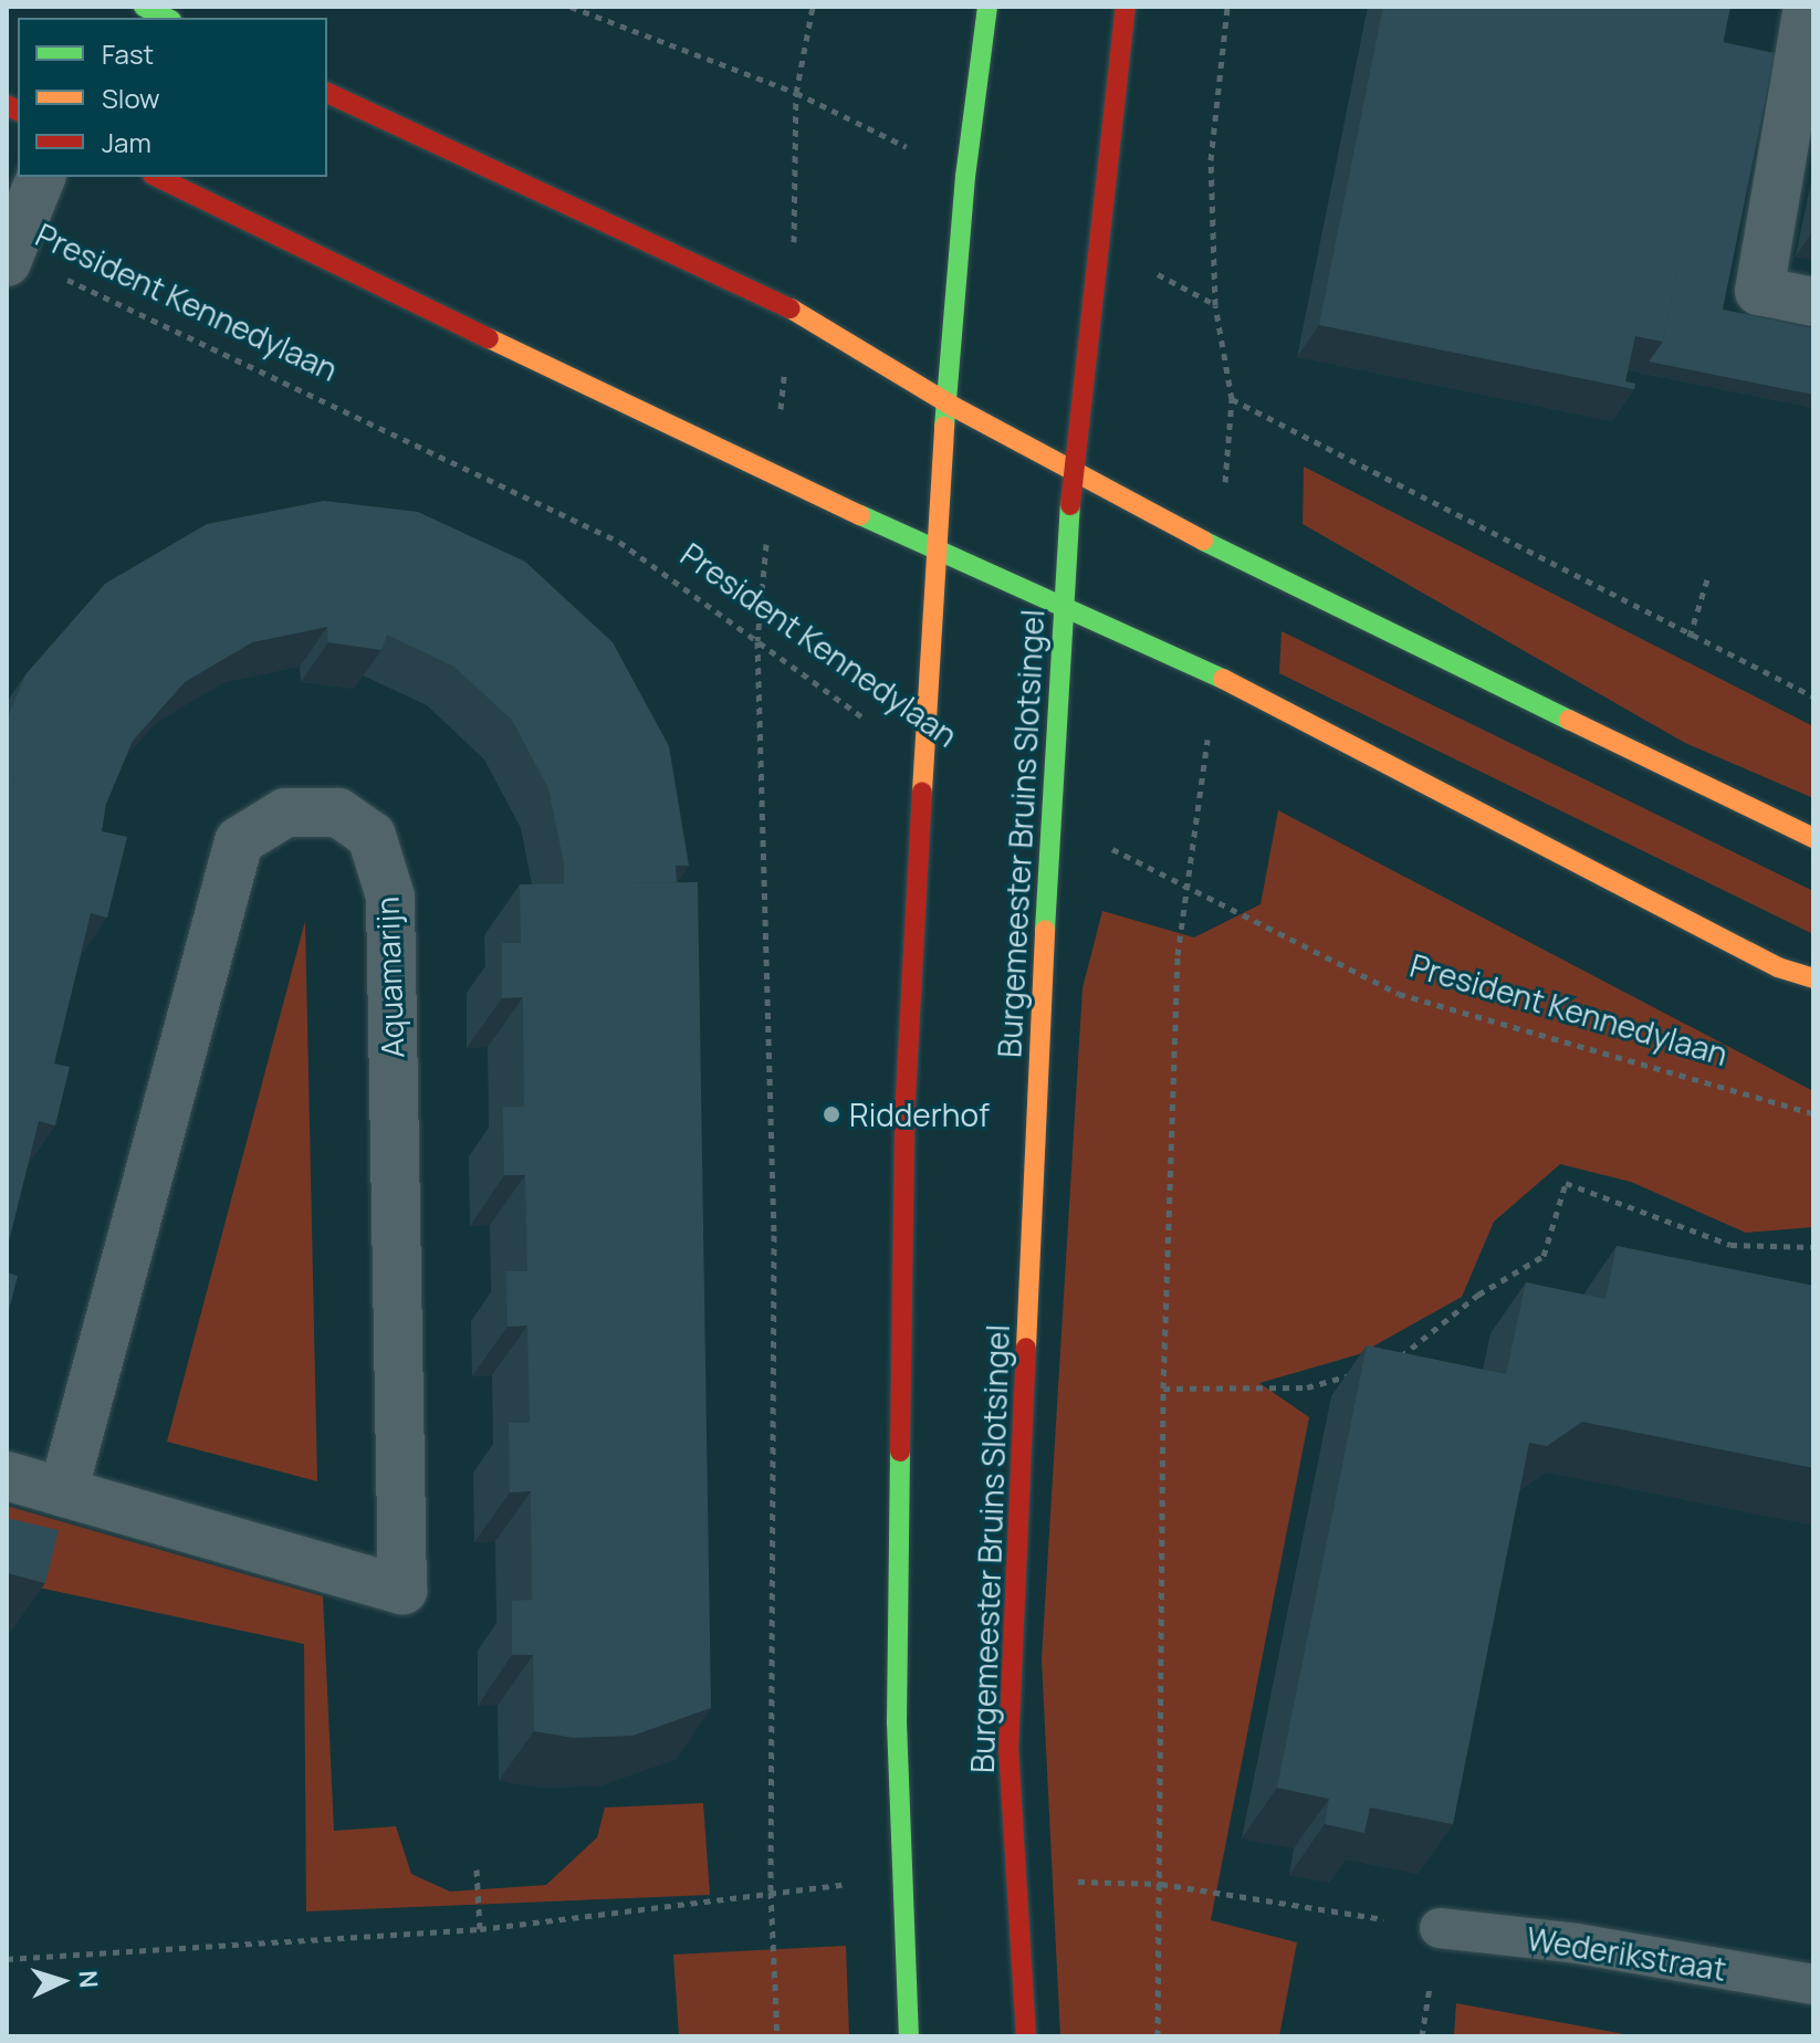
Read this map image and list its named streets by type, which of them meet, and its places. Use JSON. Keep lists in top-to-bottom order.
{
  "streets": {
    "street": ["Burgemeester Bruins Slotsingel", "Aquamarijn"],
    "lane": ["Wederikstraat"],
    "path": ["President Kennedylaan"]
  },
  "crossings": [
    ["President Kennedylaan", "Burgemeester Bruins Slotsingel"]
  ],
  "places": ["Ridderhof"],
  "legend": ["Fast", "Slow", "Jam"],
  "north": "right"
}
